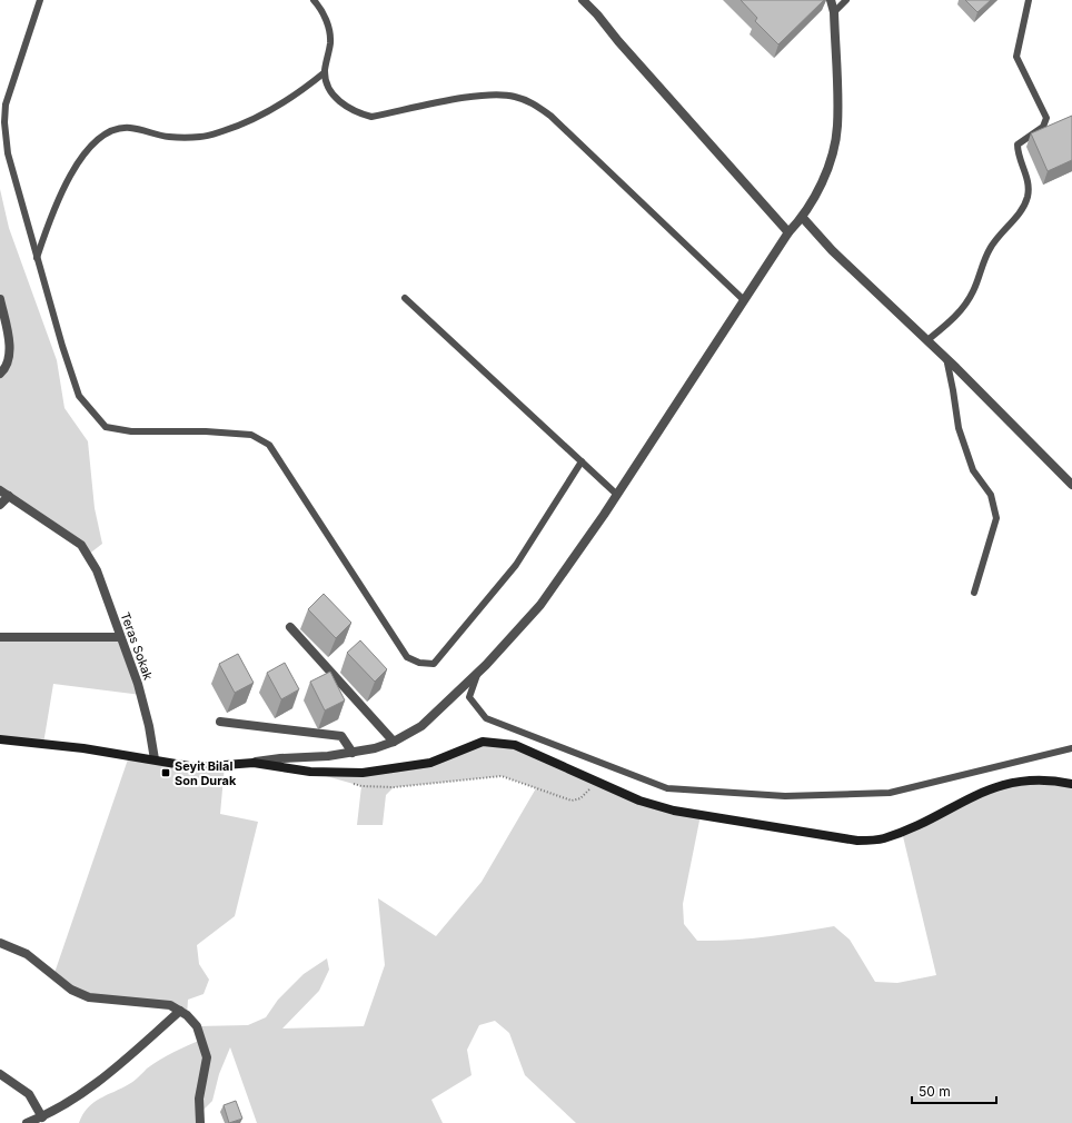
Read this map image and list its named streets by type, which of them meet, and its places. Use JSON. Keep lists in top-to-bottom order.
{
  "streets": {
    "street": ["Teras Sokak"]
  },
  "places": {
    "transit": ["Seyit Bilal Son Durak"]
  },
  "scale_bar": "50 m"
}
